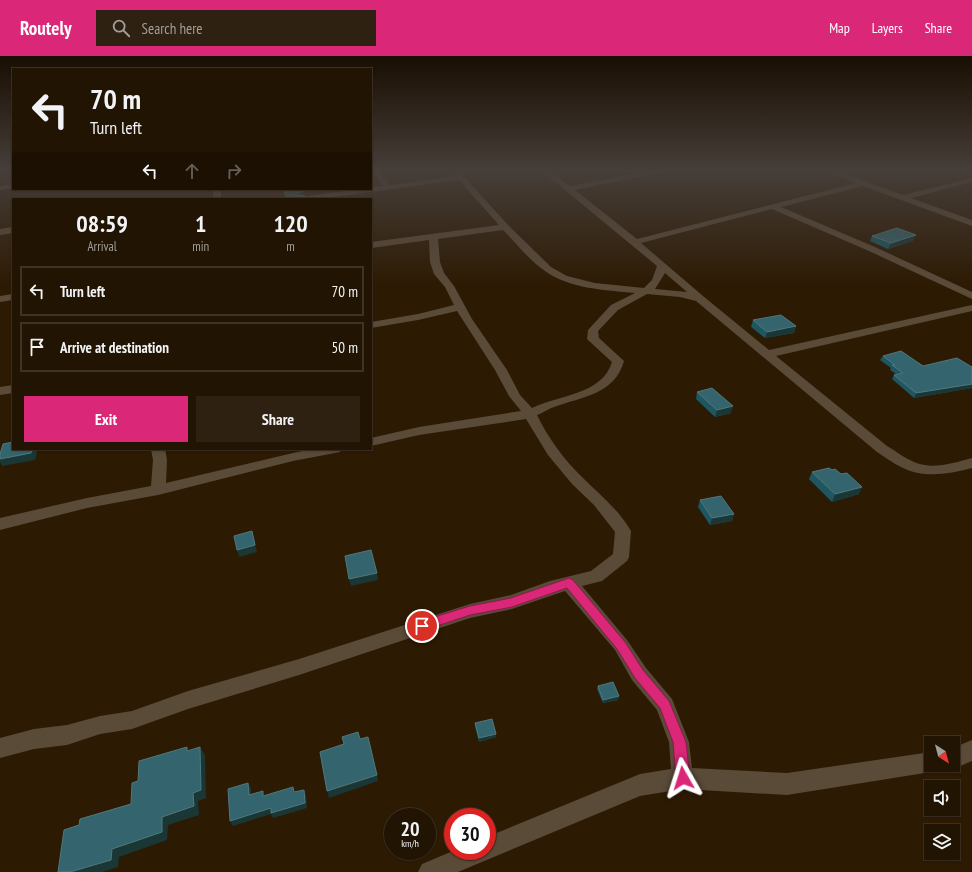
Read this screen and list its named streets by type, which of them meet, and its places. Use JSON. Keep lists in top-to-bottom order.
{
  "north": "bottom right",
  "page": {
    "header": "Routely",
    "search": "Search here",
    "nav": ["Map", "Layers", "Share"],
    "turn": ["70 m", "Turn left"],
    "eta": [
      "08:59",
      "Arrival",
      "1",
      "min",
      "120",
      "m"
    ],
    "list": [
      {
        "name": "Turn left",
        "value": "70 m"
      },
      {
        "name": "Arrive at destination",
        "value": "50 m"
      }
    ],
    "buttons": ["Exit", "Share"],
    "speed": "20 km/h",
    "limit": "30"
  }
}
